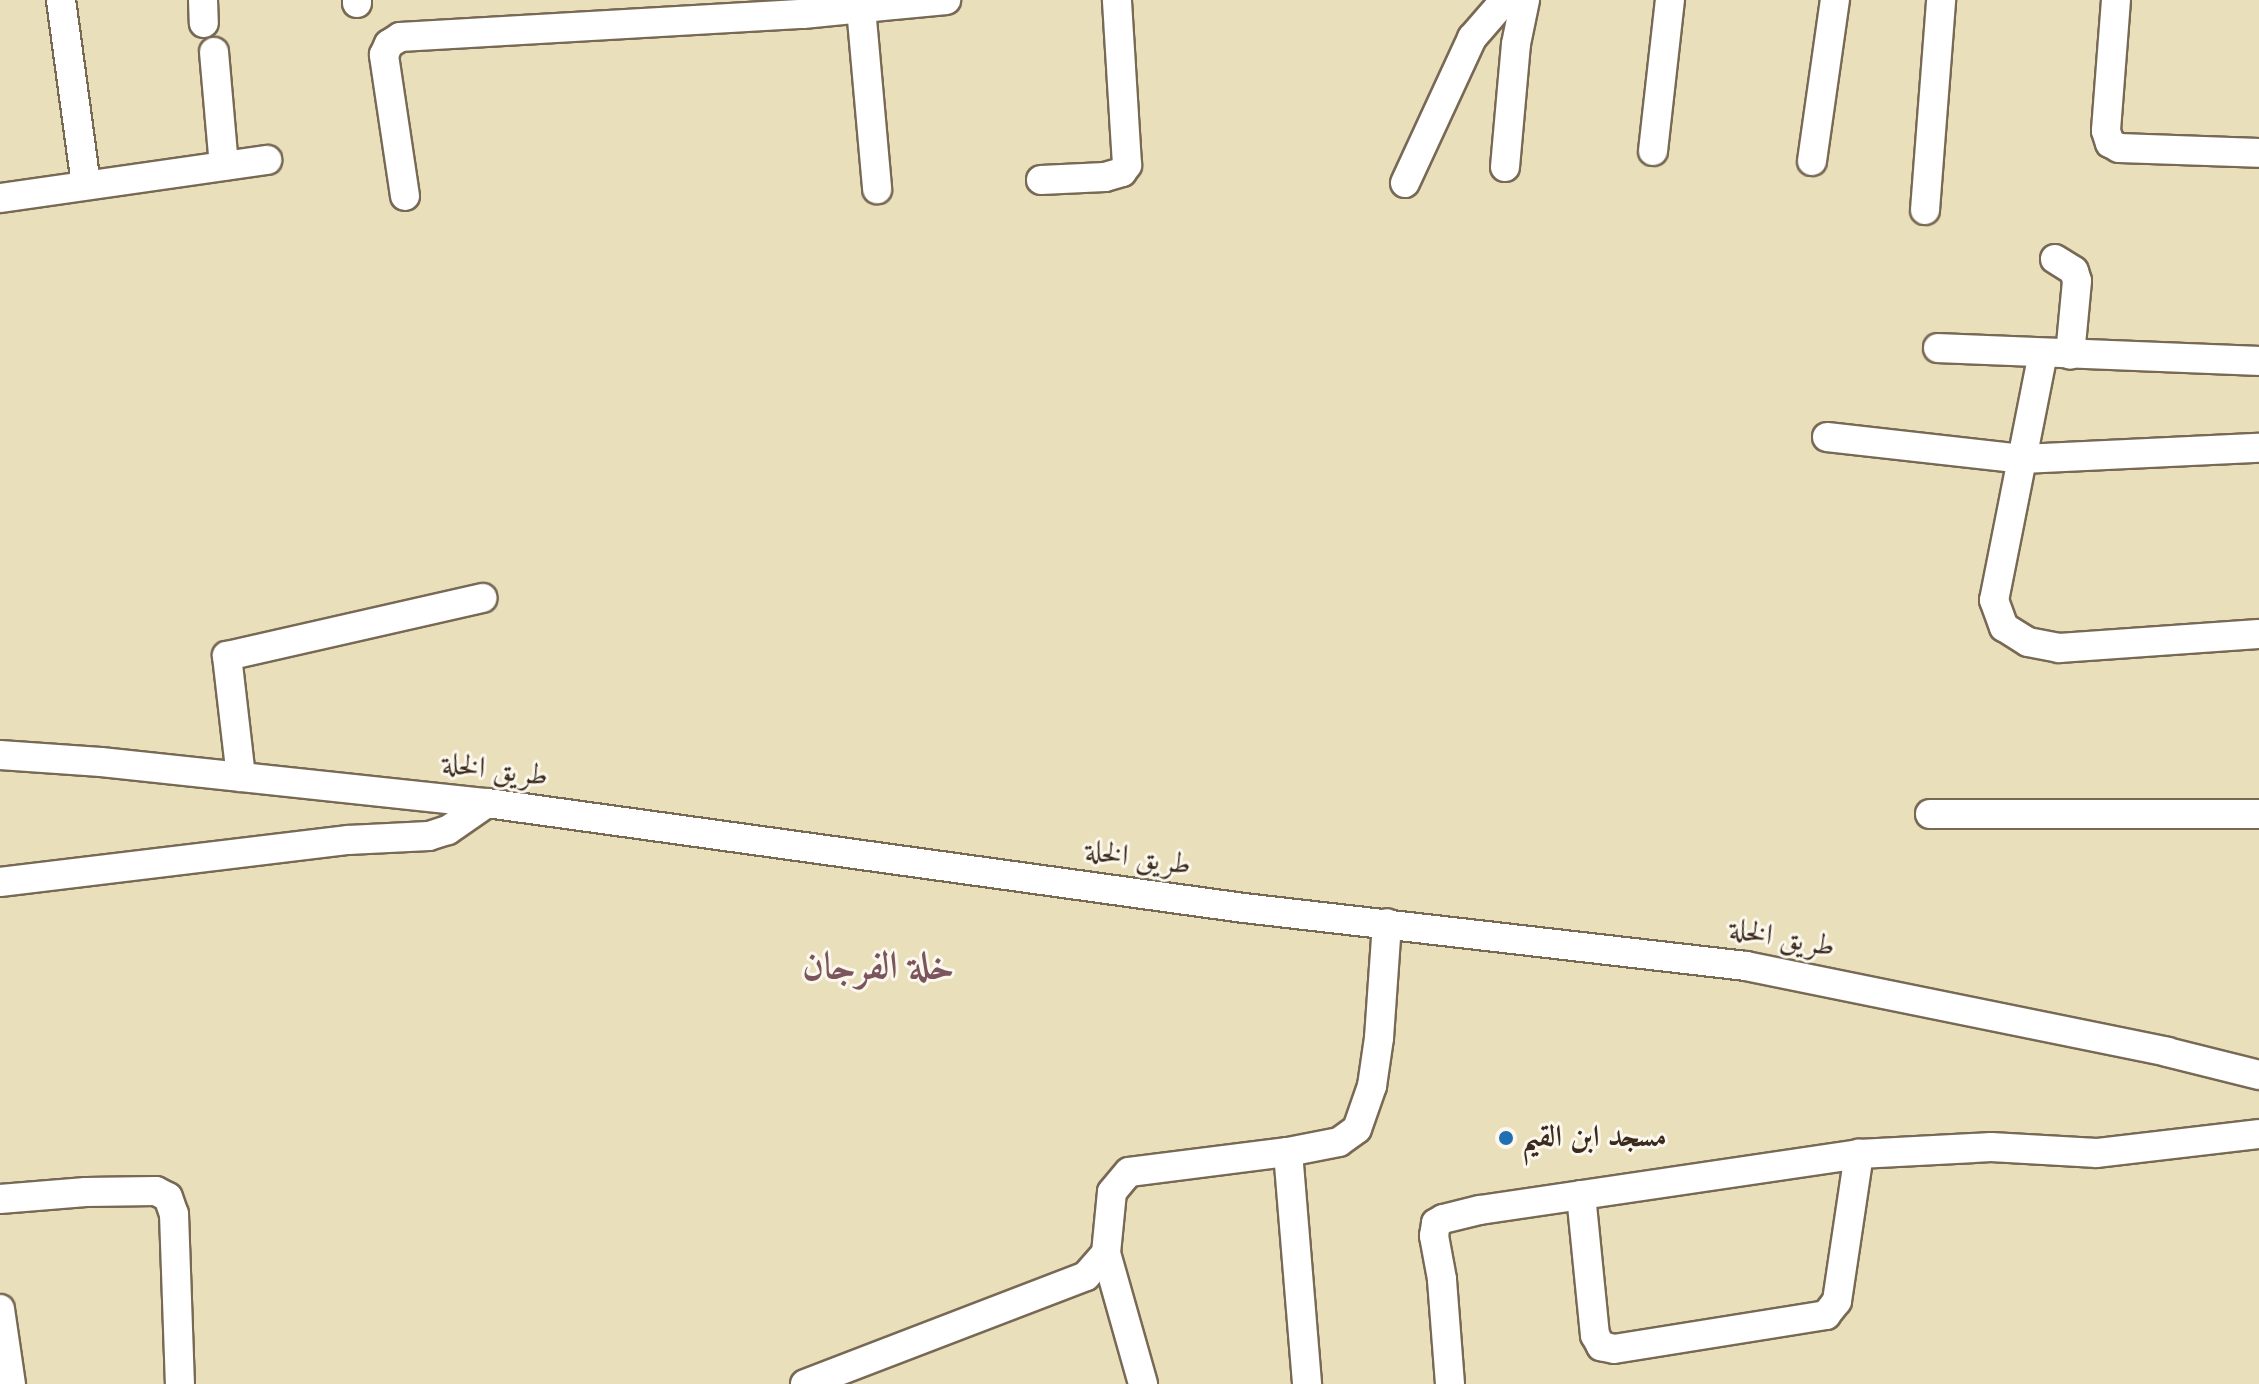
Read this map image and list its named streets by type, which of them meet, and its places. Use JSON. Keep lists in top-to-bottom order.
{
  "streets": {
    "street": ["طريق الخلة"]
  },
  "districts": ["خلة الفرجان"],
  "places": ["مسجد ابن القيم"]
}
